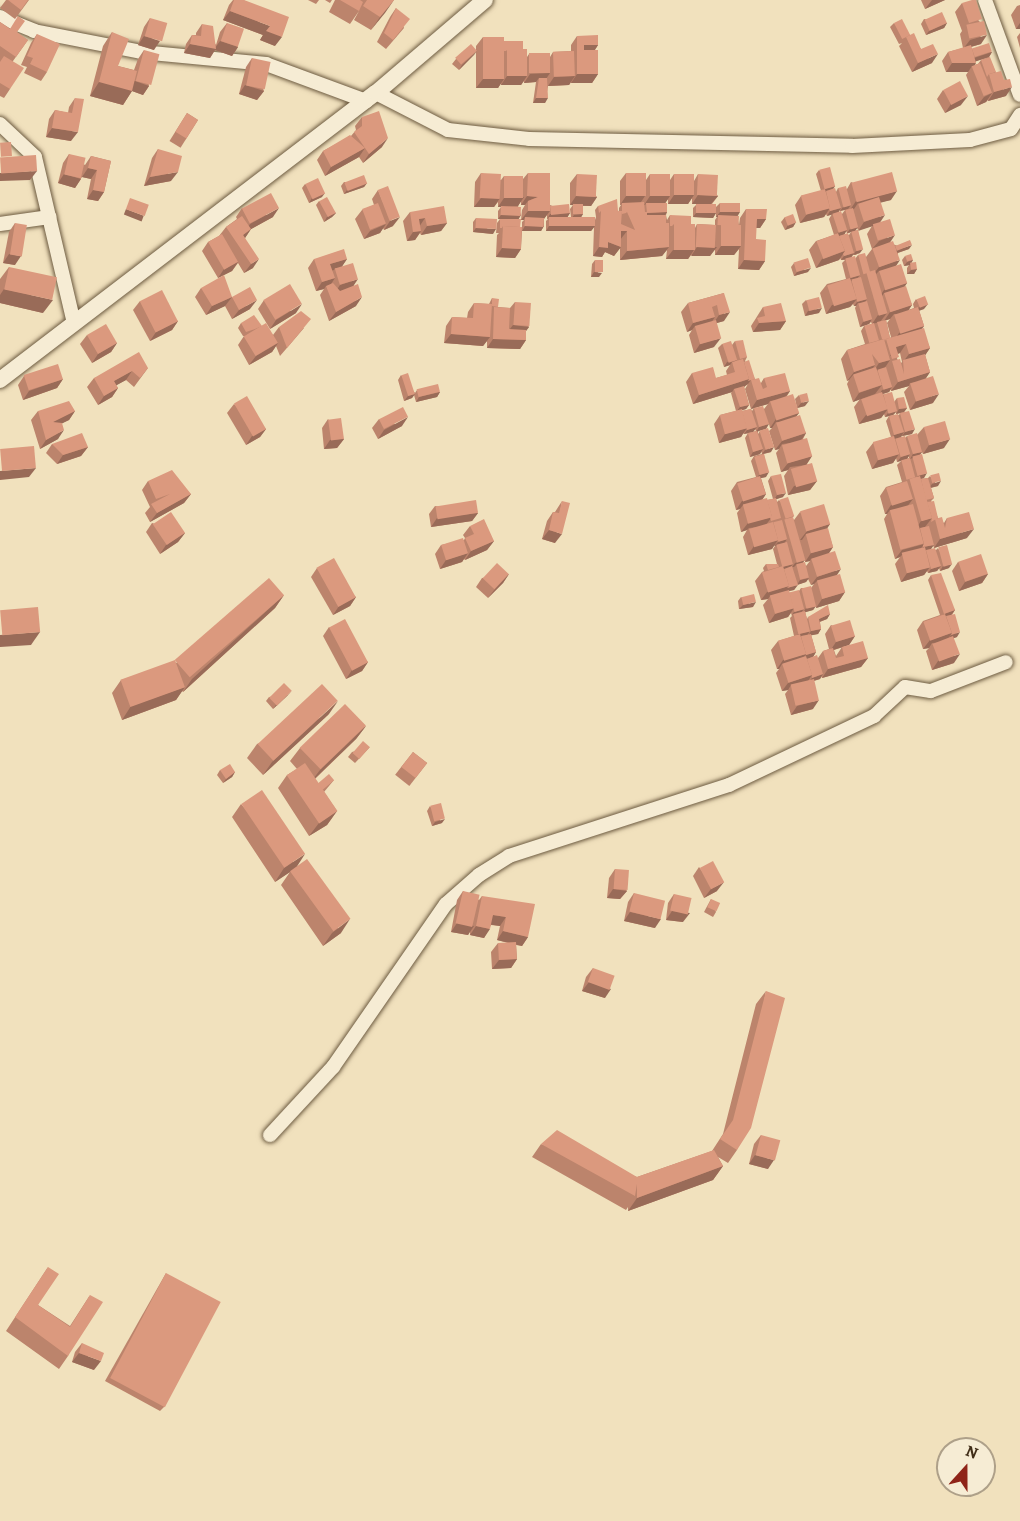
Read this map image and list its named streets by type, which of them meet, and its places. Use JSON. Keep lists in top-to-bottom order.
{
  "north": "top"
}
